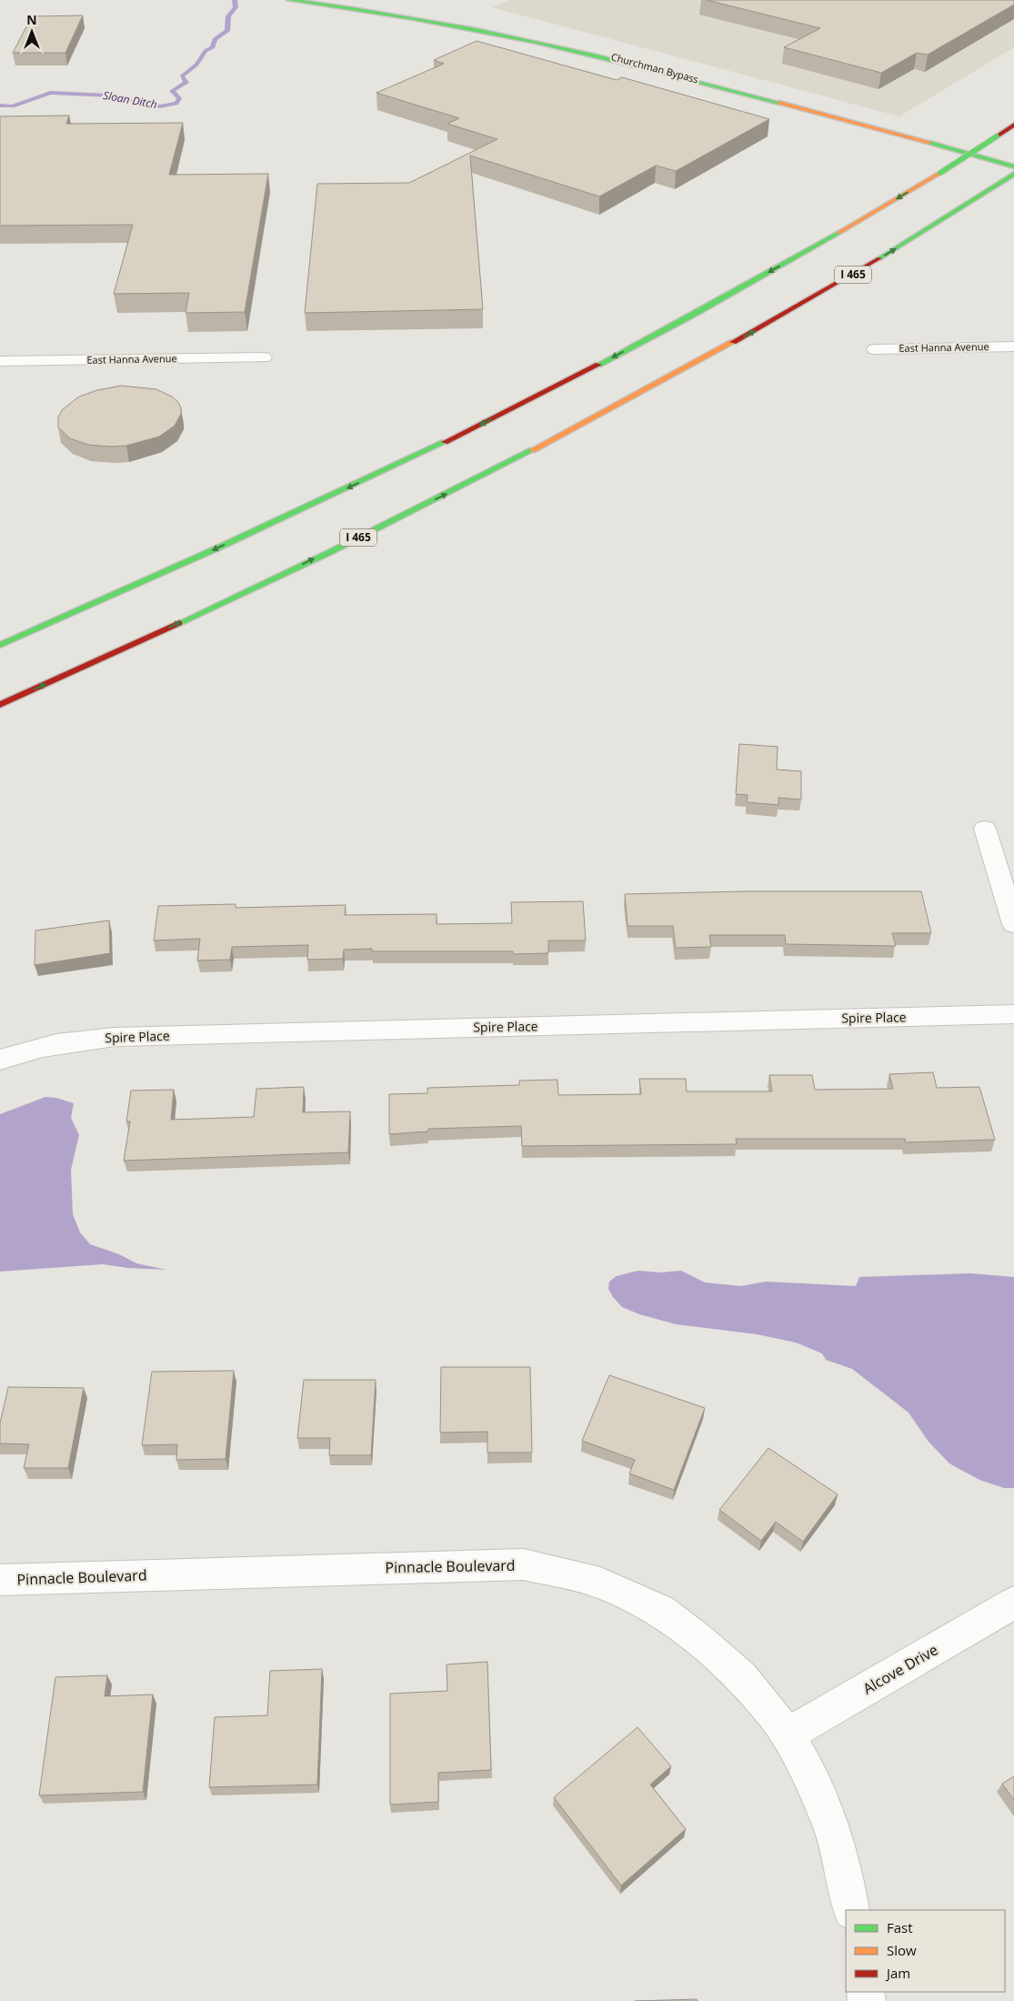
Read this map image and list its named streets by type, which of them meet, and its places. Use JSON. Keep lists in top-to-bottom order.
{
  "streets": {
    "main road": ["Churchman Bypass", "I 465"],
    "street": [
      "East Hanna Avenue",
      "Spire Place",
      "Pinnacle Boulevard",
      "Alcove Drive"
    ]
  },
  "crossings": [
    ["Pinnacle Boulevard", "Alcove Drive"]
  ],
  "water": ["Sloan Ditch"],
  "legend": ["Fast", "Slow", "Jam"],
  "north": "top"
}
